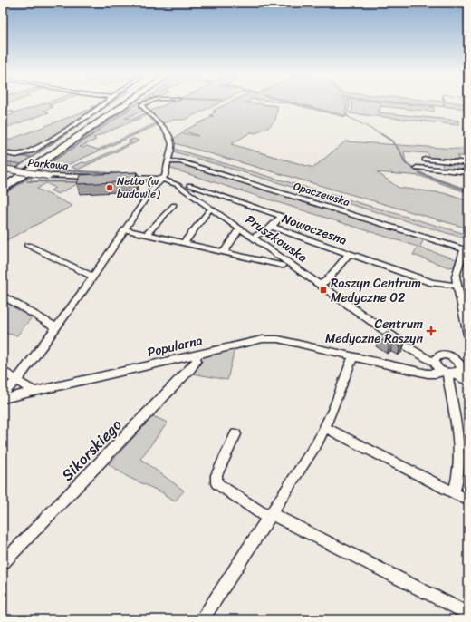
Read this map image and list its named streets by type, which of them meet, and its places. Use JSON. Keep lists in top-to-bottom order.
{
  "streets": {
    "street": [
      "Parkowa",
      "Opaczewska",
      "Nowoczesna",
      "Pruszkowska",
      "Popularna",
      "Sikorskiego"
    ]
  },
  "crossings": [
    ["Popularna", "Sikorskiego"]
  ],
  "places": {
    "other": ["Netto (w budowie)"],
    "transit": ["Raszyn Centrum Medyczne 02"],
    "health": ["Centrum Medyczne Raszyn"]
  }
}
